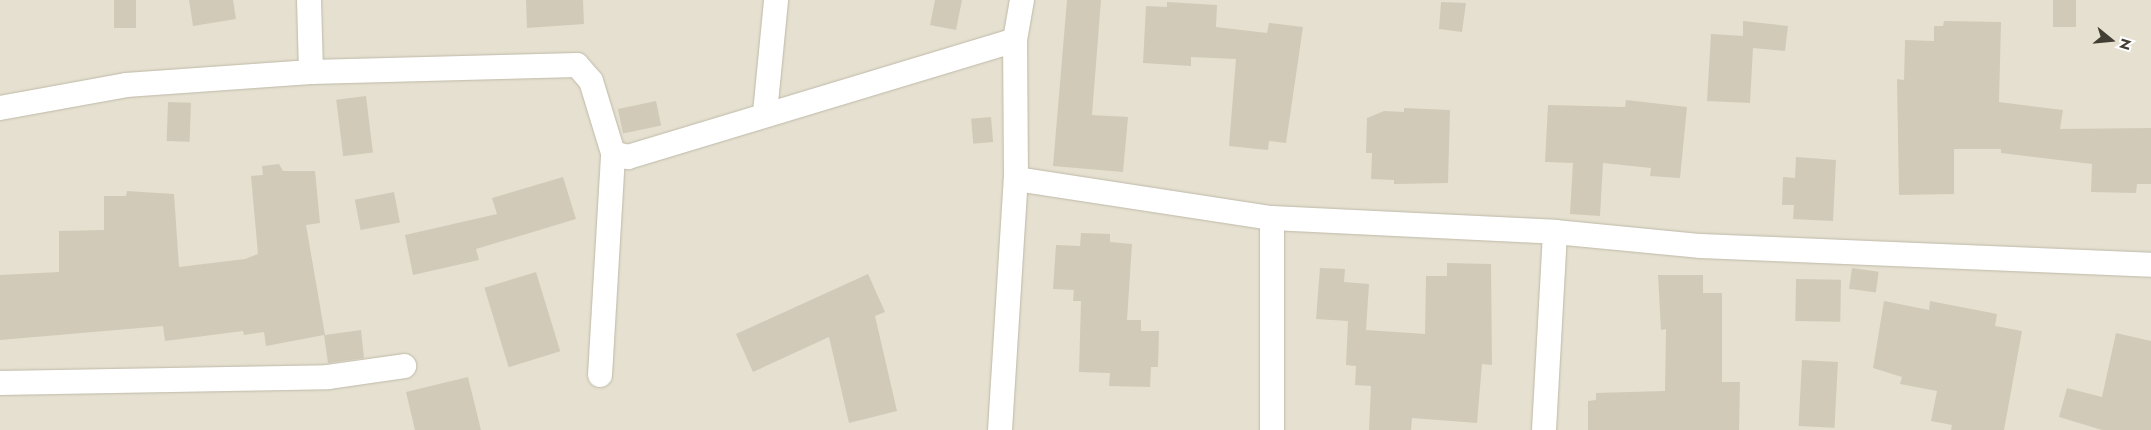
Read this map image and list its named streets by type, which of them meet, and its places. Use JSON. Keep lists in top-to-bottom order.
{
  "north": "right"
}
